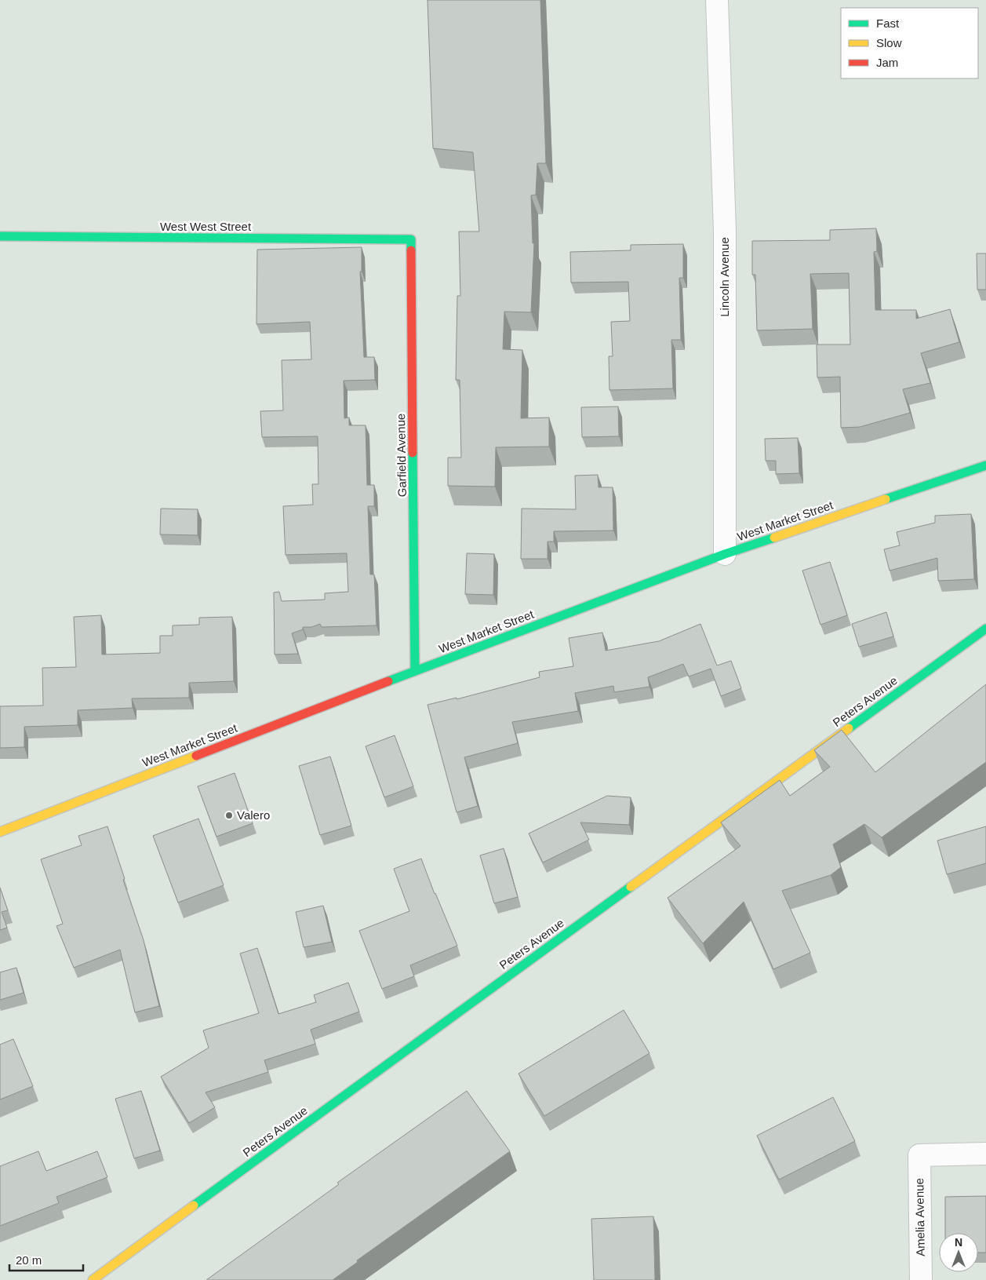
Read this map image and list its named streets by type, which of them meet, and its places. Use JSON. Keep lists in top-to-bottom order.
{
  "streets": {
    "street": [
      "West West Street",
      "Lincoln Avenue",
      "Garfield Avenue",
      "West Market Street",
      "Peters Avenue",
      "Amelia Avenue"
    ]
  },
  "crossings": [
    ["West West Street", "Garfield Avenue"],
    ["Lincoln Avenue", "West Market Street"],
    ["Garfield Avenue", "West Market Street"]
  ],
  "places": ["Valero"],
  "legend": ["Fast", "Slow", "Jam"],
  "scale_bar": "20 m",
  "north": "top"
}
